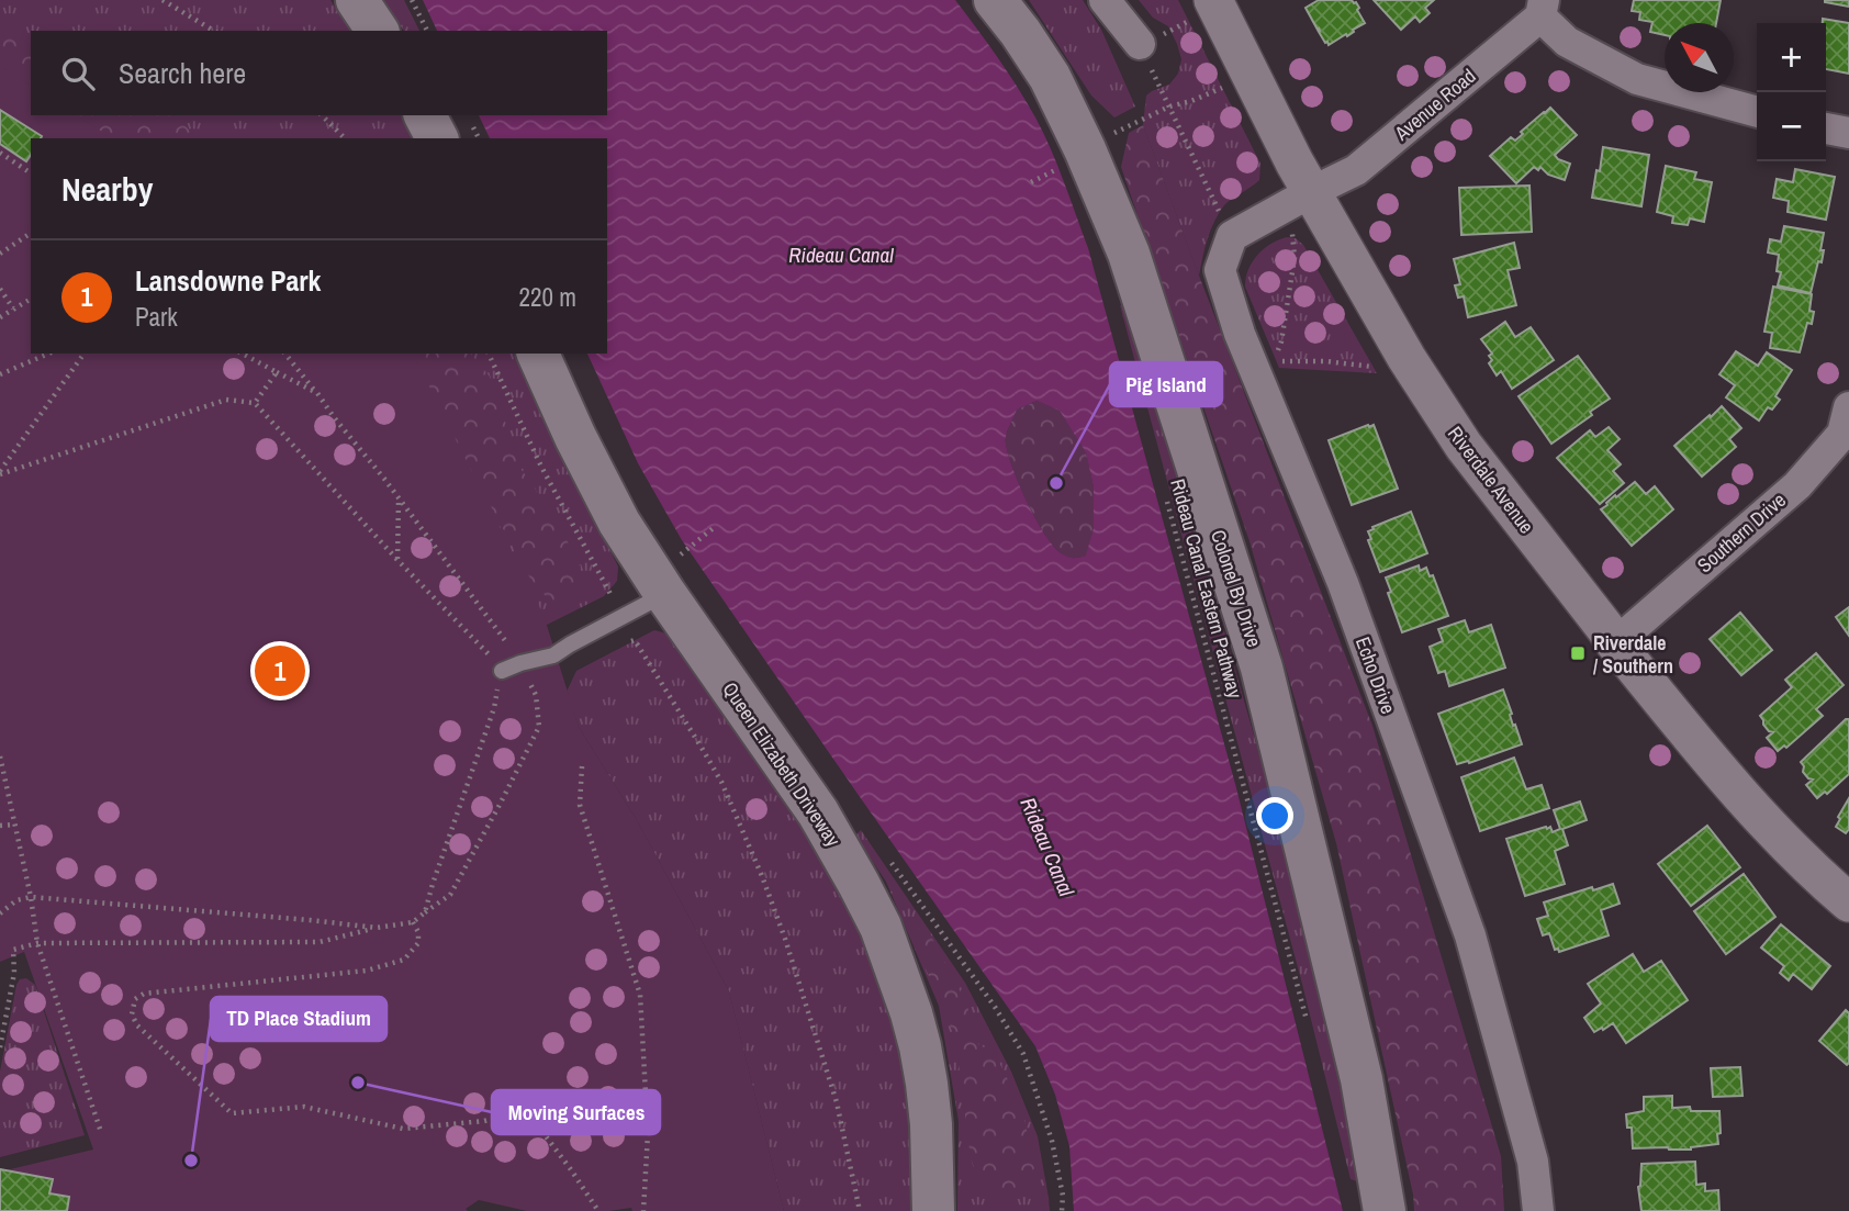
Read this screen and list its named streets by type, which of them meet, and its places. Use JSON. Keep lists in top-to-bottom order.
{
  "streets": {
    "main road": ["Colonel By Drive", "Queen Elizabeth Driveway"],
    "street": [
      "Avenue Road",
      "Riverdale Avenue",
      "Southern Drive",
      "Echo Drive"
    ],
    "path": ["Rideau Canal Eastern Pathway"]
  },
  "crossings": [
    ["Avenue Road", "Riverdale Avenue"],
    ["Riverdale Avenue", "Southern Drive"]
  ],
  "water": ["Rideau Canal"],
  "places": {
    "other": ["Pig Island", "Moving Surfaces", "TD Place Stadium"],
    "transit": ["Riverdale / Southern"]
  },
  "north": "top left",
  "page": {
    "map_buttons": ["+", "−"],
    "search": "Search here",
    "heading": "Nearby",
    "list": [
      {
        "mark": "1",
        "name": "Lansdowne Park",
        "note": "Park",
        "value": "220 m"
      }
    ],
    "pins": "1"
  }
}
